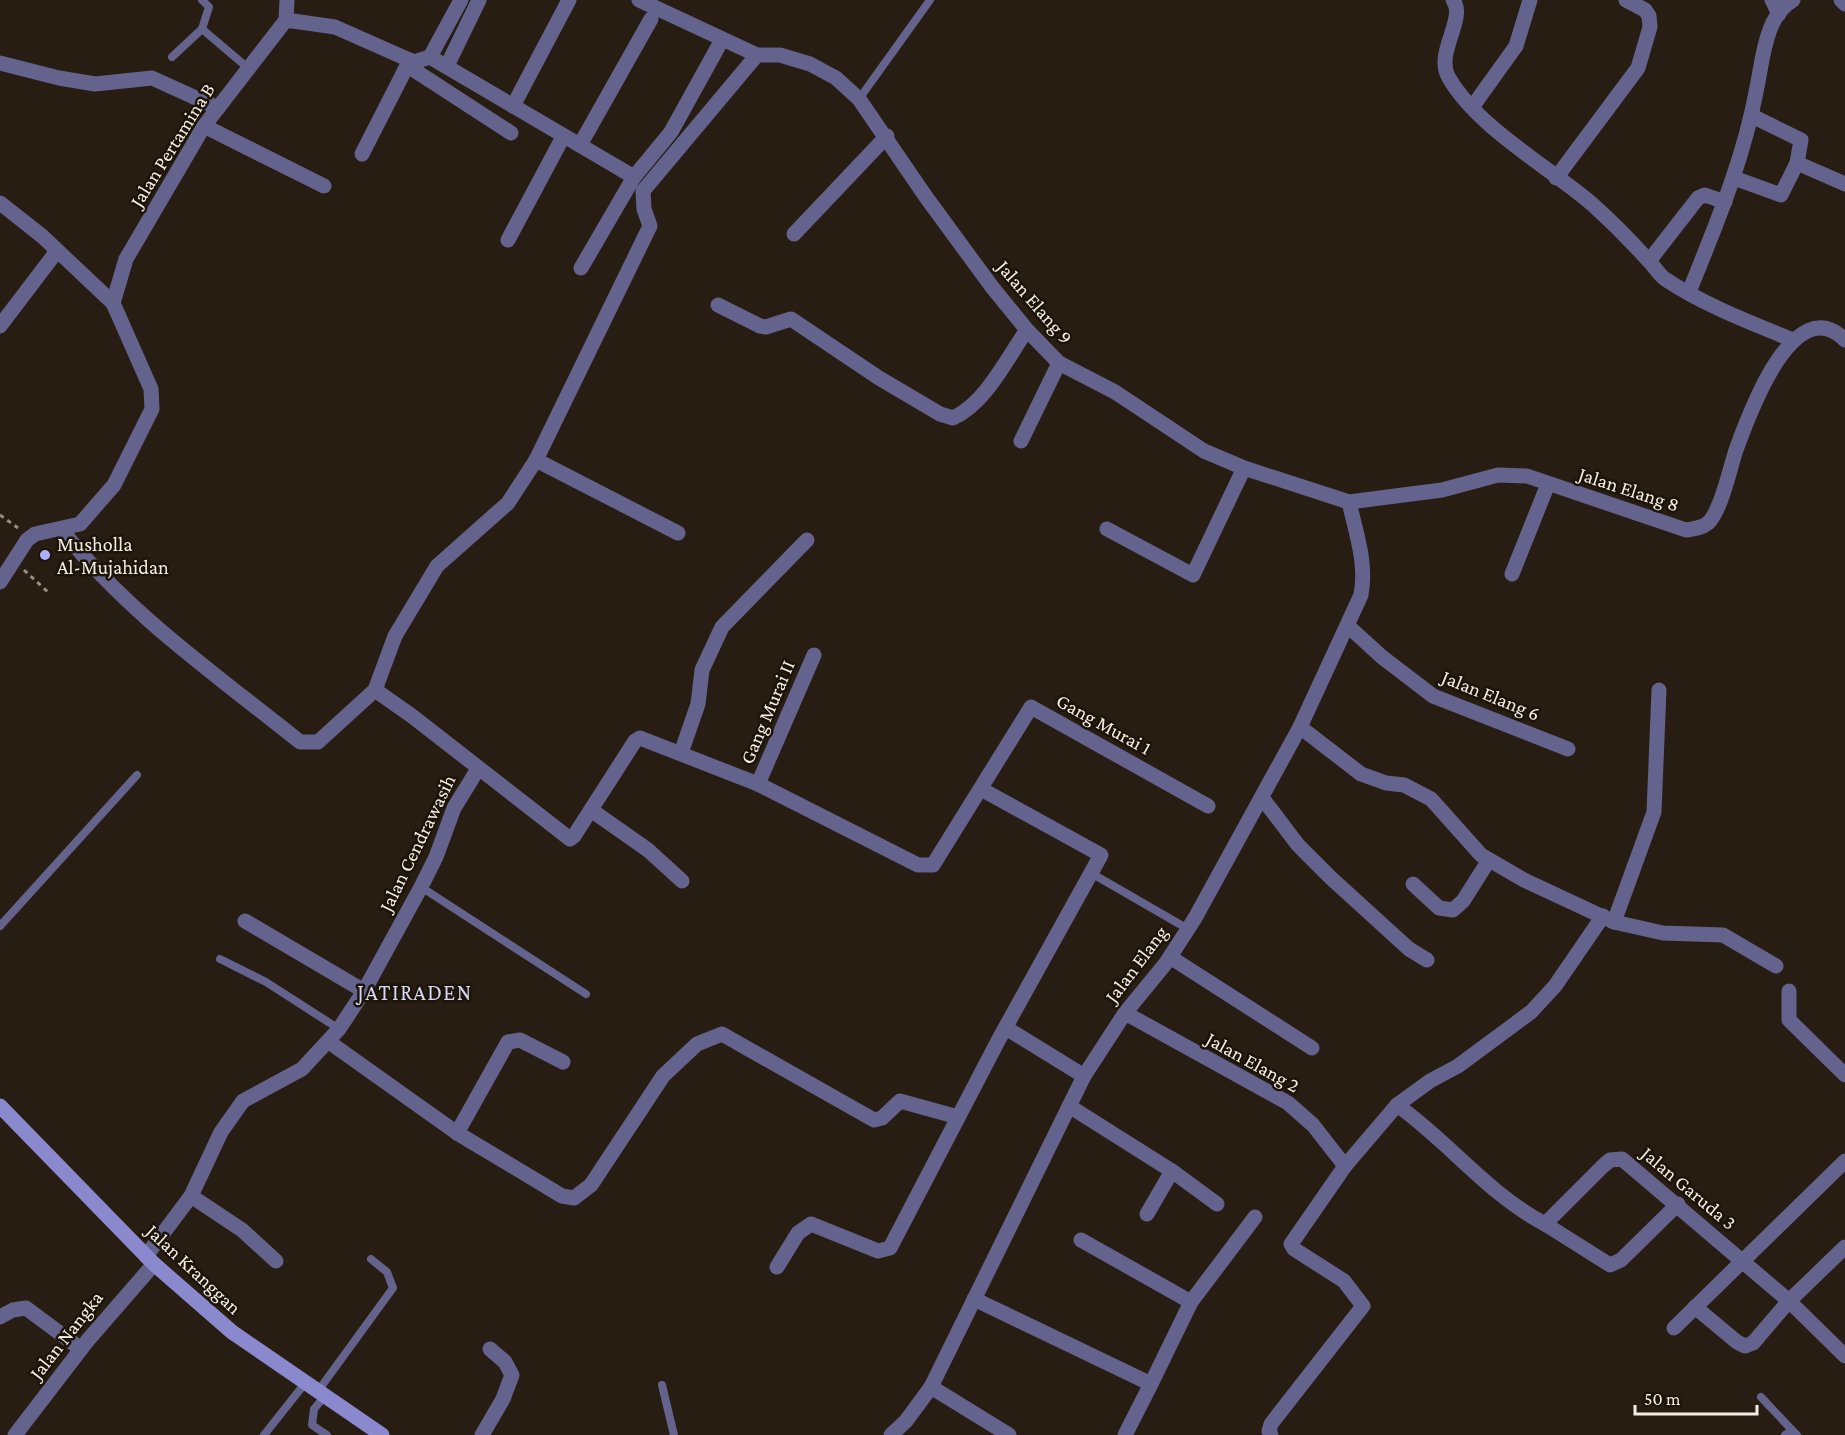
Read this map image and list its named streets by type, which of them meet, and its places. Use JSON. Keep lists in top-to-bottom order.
{
  "streets": {
    "main road": ["Jalan Kranggan"],
    "street": [
      "Jalan Pertamina B",
      "Jalan Elang 9",
      "Jalan Elang 8",
      "Jalan Elang 6",
      "Gang Murai II",
      "Gang Murai 1",
      "Jalan Cendrawasih",
      "Jalan Elang",
      "Jalan Elang 2",
      "Jalan Garuda 3",
      "Jalan Nangka"
    ]
  },
  "crossings": [
    ["Jalan Elang 9", "Jalan Elang 8"],
    ["Jalan Elang 9", "Jalan Elang"],
    ["Jalan Elang 8", "Jalan Elang"],
    ["Jalan Elang 6", "Jalan Elang"],
    ["Gang Murai II", "Jalan Cendrawasih"],
    ["Gang Murai 1", "Jalan Cendrawasih"],
    ["Jalan Cendrawasih", "Jalan Kranggan"],
    ["Jalan Cendrawasih", "Jalan Nangka"],
    ["Jalan Elang", "Jalan Elang 2"],
    ["Jalan Kranggan", "Jalan Nangka"]
  ],
  "districts": ["JATIRADEN"],
  "places": ["Musholla Al-Mujahidan"],
  "scale_bar": "50 m"
}
